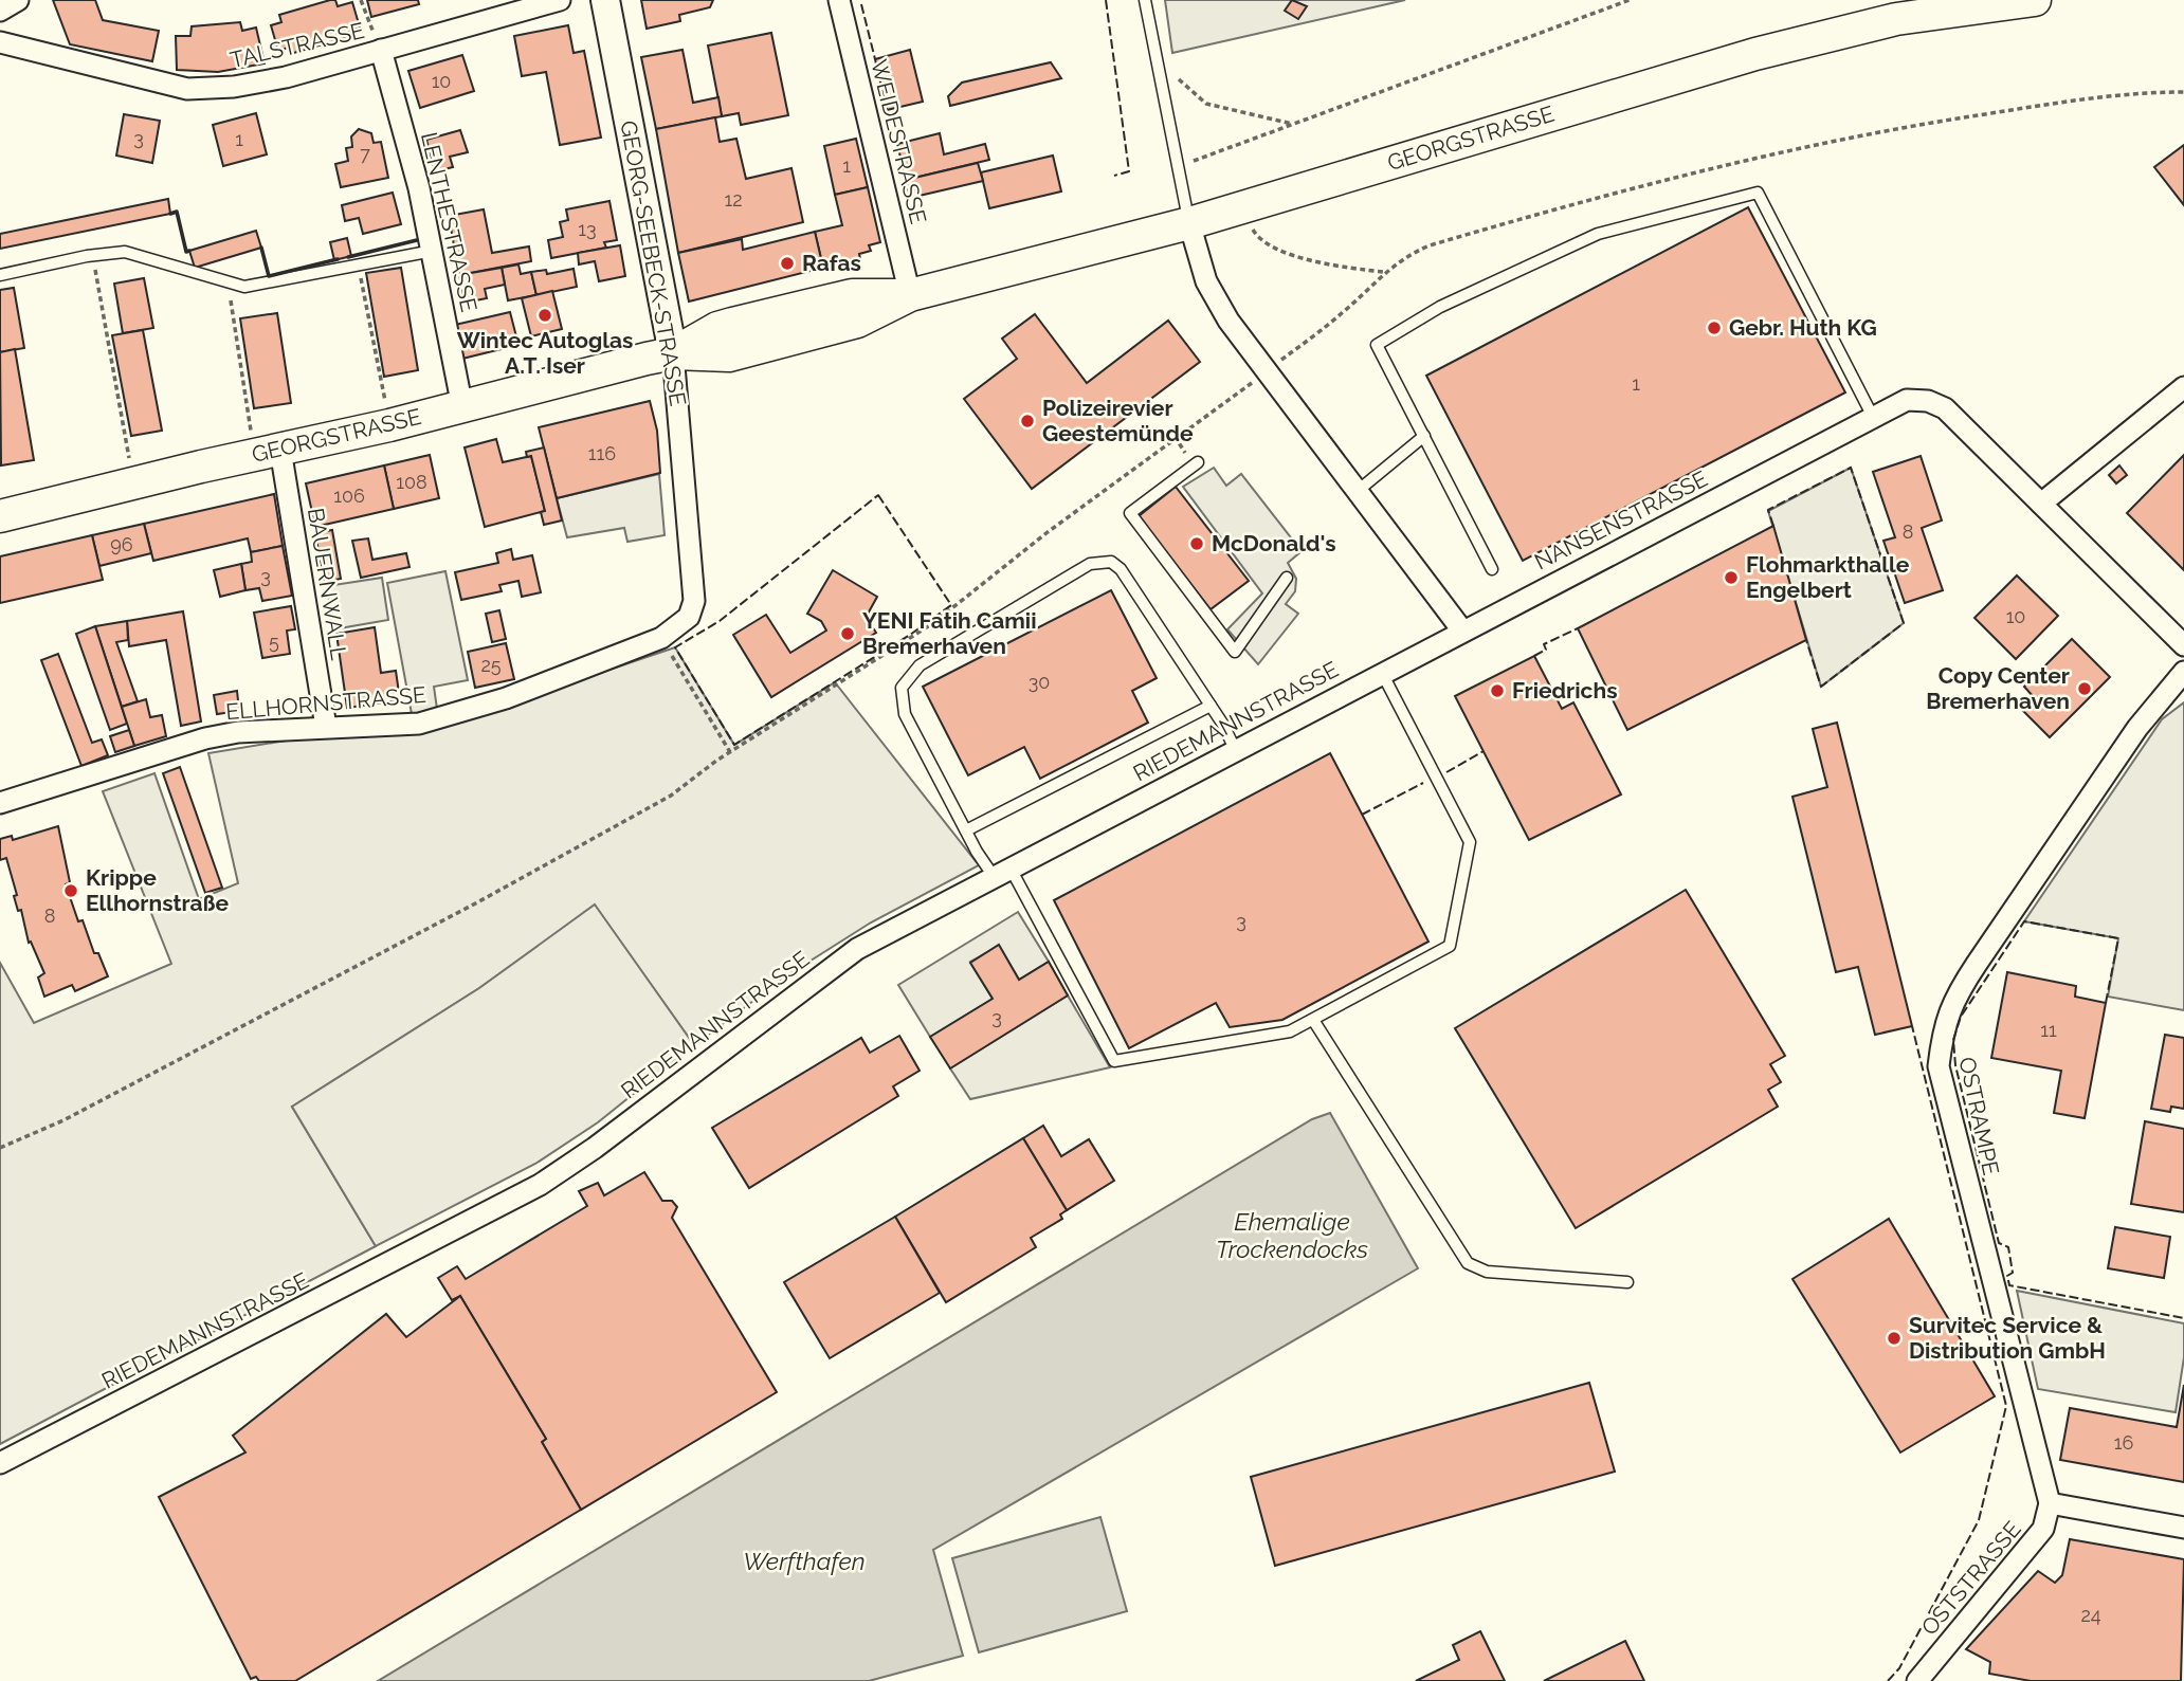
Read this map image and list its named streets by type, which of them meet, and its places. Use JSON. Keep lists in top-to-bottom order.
{
  "streets": {
    "main road": ["GEORGSTRASSE"],
    "street": [
      "TALSTRASSE",
      "WEIDESTRASSE",
      "LENTHESTRASSE",
      "GEORG-SEEBECK-STRASSE",
      "NANSENSTRASSE",
      "BAUERNWALL",
      "ELLHORNSTRASSE",
      "RIEDEMANNSTRASSE",
      "OSTRAMPE",
      "OSTSTRASSE"
    ]
  },
  "crossings": [
    ["TALSTRASSE", "LENTHESTRASSE"],
    ["GEORGSTRASSE", "WEIDESTRASSE"],
    ["GEORGSTRASSE", "LENTHESTRASSE"],
    ["GEORGSTRASSE", "GEORG-SEEBECK-STRASSE"],
    ["GEORGSTRASSE", "BAUERNWALL"],
    ["GEORG-SEEBECK-STRASSE", "ELLHORNSTRASSE"],
    ["NANSENSTRASSE", "RIEDEMANNSTRASSE"],
    ["BAUERNWALL", "ELLHORNSTRASSE"],
    ["OSTRAMPE", "OSTSTRASSE"]
  ],
  "water": ["Ehemalige Trockendocks", "Werfthafen"],
  "places": [
    "Rafas",
    "Wintec Autoglas A.T. Iser",
    "Gebr. Huth KG",
    "Polizeirevier Geestemünde",
    "McDonald's",
    "Flohmarkthalle Engelbert",
    "YENI Fatih Camii Bremerhaven",
    "Copy Center Bremerhaven",
    "Friedrichs",
    "Krippe Ellhornstraße",
    "Survitec Service & Distribution GmbH"
  ],
  "house_numbers": [
    "10",
    "3",
    "1",
    "7",
    "1",
    "12",
    "13",
    "1",
    "116",
    "108",
    "106",
    "8",
    "96",
    "3",
    "10",
    "5",
    "25",
    "30",
    "8",
    "3",
    "3",
    "11",
    "16",
    "24"
  ]
}
